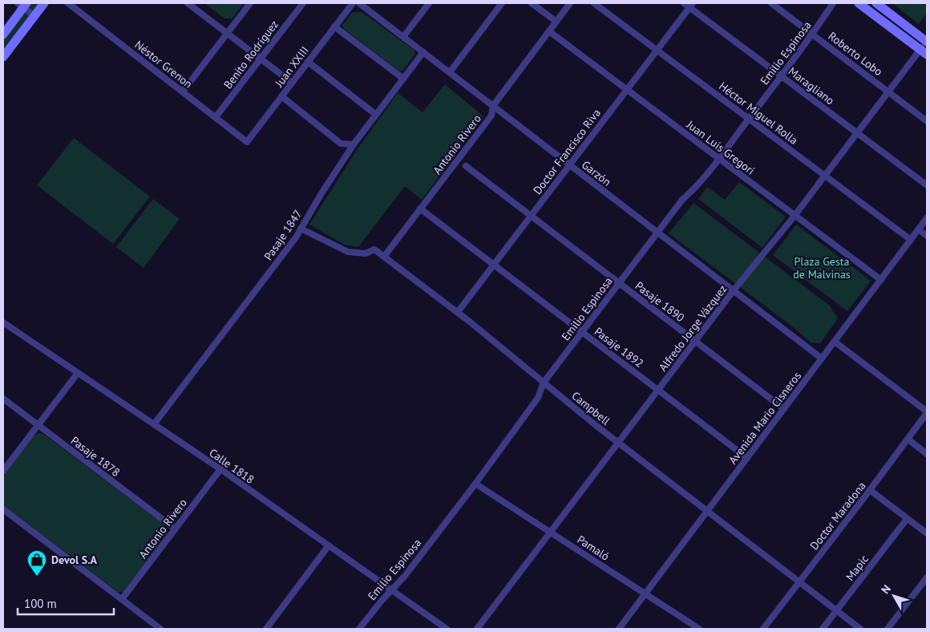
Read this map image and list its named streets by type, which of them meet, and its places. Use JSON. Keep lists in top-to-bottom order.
{
  "streets": {
    "street": [
      "Emilio Espinosa",
      "Roberto Lobo",
      "Benito Rodríguez",
      "Néstor Grenon",
      "Juan XXIII",
      "Maragliano",
      "Héctor Miguel Rolla",
      "Antonio Rivero",
      "Juan Luis Gregori",
      "Doctor Francisco Riva",
      "Garzón",
      "Pasaje 1847",
      "Pasaje 1890",
      "Alfredo Jorge Vázquez",
      "Pasaje 1892",
      "Campbell",
      "Avenida Mario Cisneros",
      "Pasaje 1878",
      "Calle 1818",
      "Doctor Maradona",
      "Pamaló",
      "Mapic"
    ]
  },
  "crossings": [
    ["Emilio Espinosa", "Roberto Lobo"],
    ["Emilio Espinosa", "Maragliano"],
    ["Emilio Espinosa", "Héctor Miguel Rolla"],
    ["Emilio Espinosa", "Juan Luis Gregori"],
    ["Emilio Espinosa", "Garzón"],
    ["Emilio Espinosa", "Pasaje 1890"],
    ["Emilio Espinosa", "Pasaje 1892"],
    ["Emilio Espinosa", "Campbell"],
    ["Emilio Espinosa", "Calle 1818"],
    ["Emilio Espinosa", "Pamaló"],
    ["Roberto Lobo", "Alfredo Jorge Vázquez"],
    ["Benito Rodríguez", "Néstor Grenon"],
    ["Néstor Grenon", "Juan XXIII"],
    ["Maragliano", "Doctor Francisco Riva"],
    ["Maragliano", "Alfredo Jorge Vázquez"],
    ["Héctor Miguel Rolla", "Doctor Francisco Riva"],
    ["Héctor Miguel Rolla", "Alfredo Jorge Vázquez"],
    ["Héctor Miguel Rolla", "Avenida Mario Cisneros"],
    ["Antonio Rivero", "Juan Luis Gregori"],
    ["Antonio Rivero", "Garzón"],
    ["Antonio Rivero", "Pasaje 1892"],
    ["Antonio Rivero", "Campbell"],
    ["Antonio Rivero", "Pasaje 1878"],
    ["Antonio Rivero", "Calle 1818"],
    ["Juan Luis Gregori", "Doctor Francisco Riva"],
    ["Juan Luis Gregori", "Alfredo Jorge Vázquez"],
    ["Juan Luis Gregori", "Avenida Mario Cisneros"],
    ["Doctor Francisco Riva", "Garzón"],
    ["Doctor Francisco Riva", "Pasaje 1890"],
    ["Doctor Francisco Riva", "Pasaje 1892"],
    ["Doctor Francisco Riva", "Campbell"],
    ["Garzón", "Pasaje 1847"],
    ["Garzón", "Alfredo Jorge Vázquez"],
    ["Garzón", "Avenida Mario Cisneros"],
    ["Pasaje 1847", "Campbell"],
    ["Pasaje 1847", "Calle 1818"],
    ["Pasaje 1890", "Alfredo Jorge Vázquez"],
    ["Pasaje 1890", "Avenida Mario Cisneros"],
    ["Alfredo Jorge Vázquez", "Pasaje 1892"],
    ["Alfredo Jorge Vázquez", "Campbell"],
    ["Alfredo Jorge Vázquez", "Pamaló"],
    ["Pasaje 1892", "Avenida Mario Cisneros"],
    ["Campbell", "Avenida Mario Cisneros"],
    ["Campbell", "Doctor Maradona"],
    ["Campbell", "Mapic"],
    ["Avenida Mario Cisneros", "Pamaló"]
  ],
  "parks": ["Plaza Gesta de Malvinas"],
  "places": {
    "shop": ["Devol S.A"]
  },
  "scale_bar": "100 m",
  "north": "top left"
}
